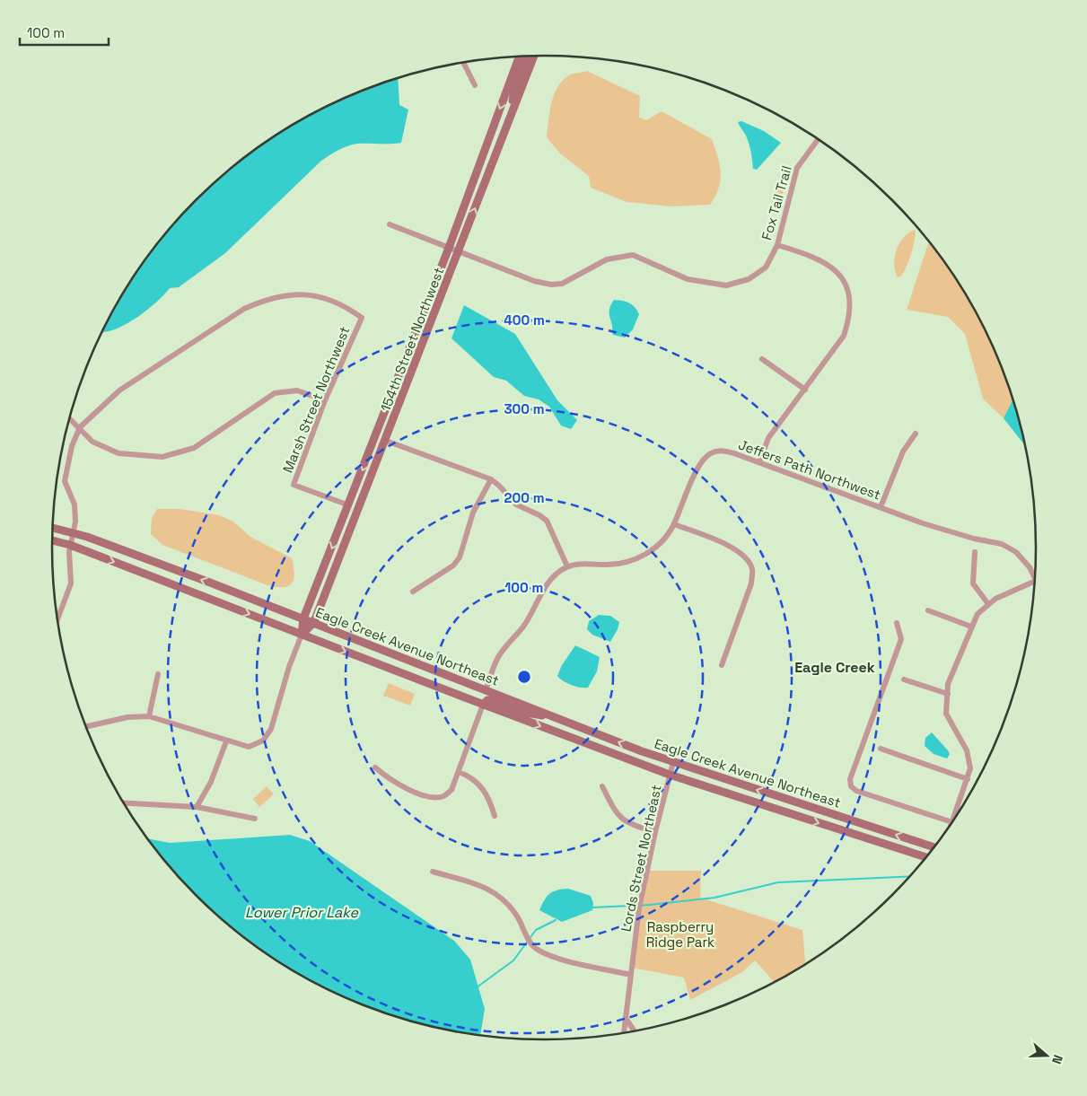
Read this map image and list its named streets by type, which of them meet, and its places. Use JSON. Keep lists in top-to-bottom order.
{
  "streets": {
    "main road": ["154th Street Northwest", "Eagle Creek Avenue Northeast"],
    "street": [
      "Fox Tail Trail",
      "Marsh Street Northwest",
      "Jeffers Path Northwest",
      "Lords Street Northeast"
    ]
  },
  "crossings": [
    ["Fox Tail Trail", "154th Street Northwest"],
    ["154th Street Northwest", "Marsh Street Northwest"],
    ["154th Street Northwest", "Eagle Creek Avenue Northeast"],
    ["Eagle Creek Avenue Northeast", "Lords Street Northeast"]
  ],
  "districts": ["Eagle Creek"],
  "water": ["Lower Prior Lake"],
  "parks": ["Raspberry Ridge Park"],
  "scale_bar": "100 m",
  "north": "right",
  "rings": [
    "400 m",
    "300 m",
    "200 m",
    "100 m"
  ]
}
